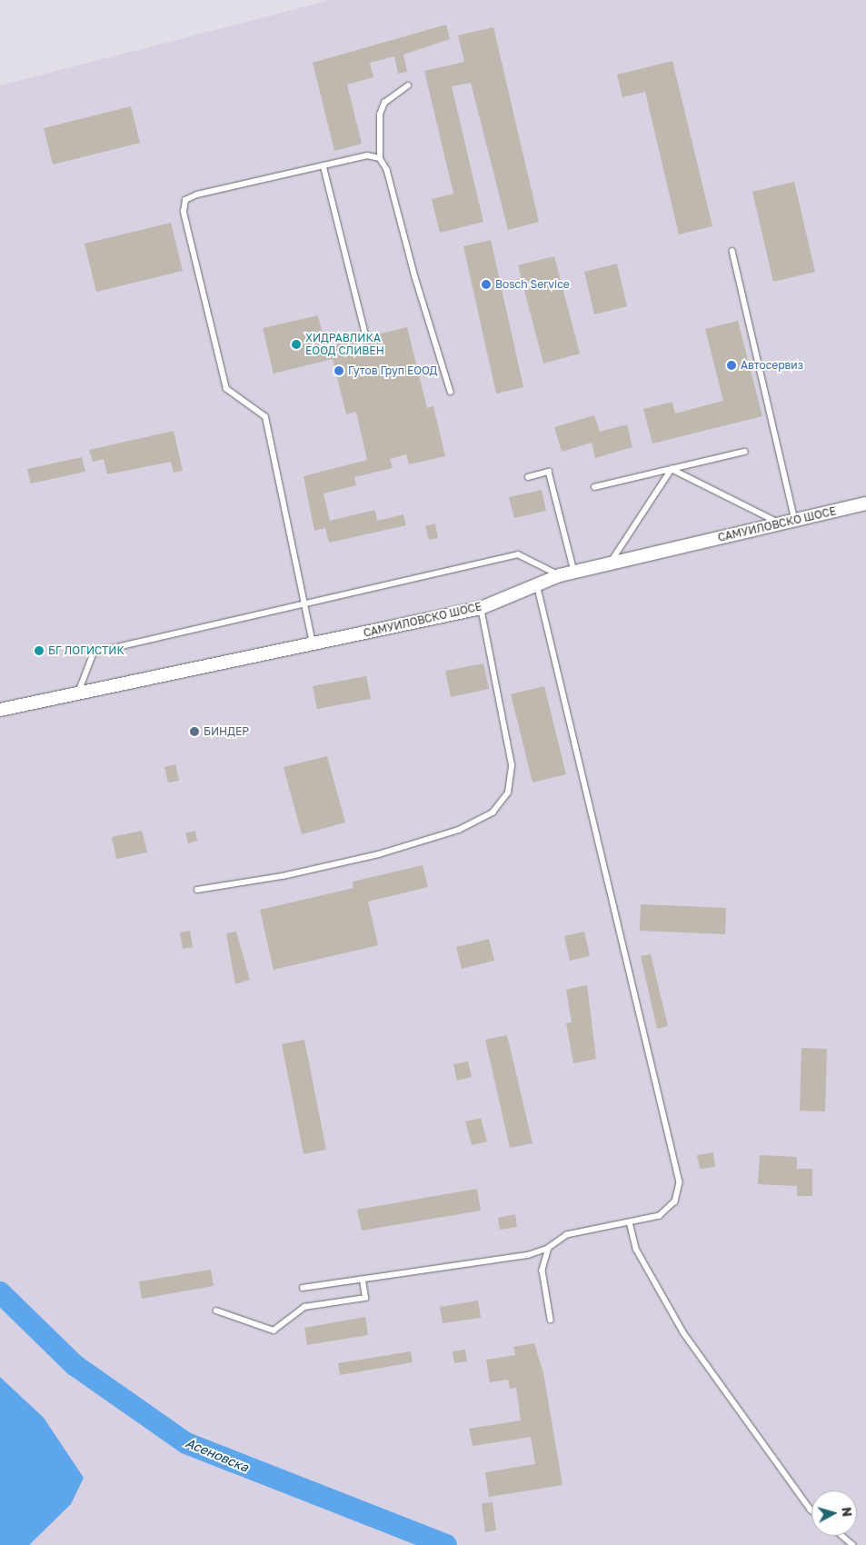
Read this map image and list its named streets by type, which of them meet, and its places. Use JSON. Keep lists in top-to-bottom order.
{
  "streets": {
    "street": ["САМУИЛОВСКО ШОСЕ"]
  },
  "water": ["Асеновска"],
  "places": [
    "Bosch Service",
    "ХИДРАВЛИКА ЕООД СЛИВЕН",
    "Автосервиз",
    "Гутов Груп ЕООД",
    "БГ ЛОГИСТИК",
    "БИНДЕР"
  ],
  "north": "right"
}
